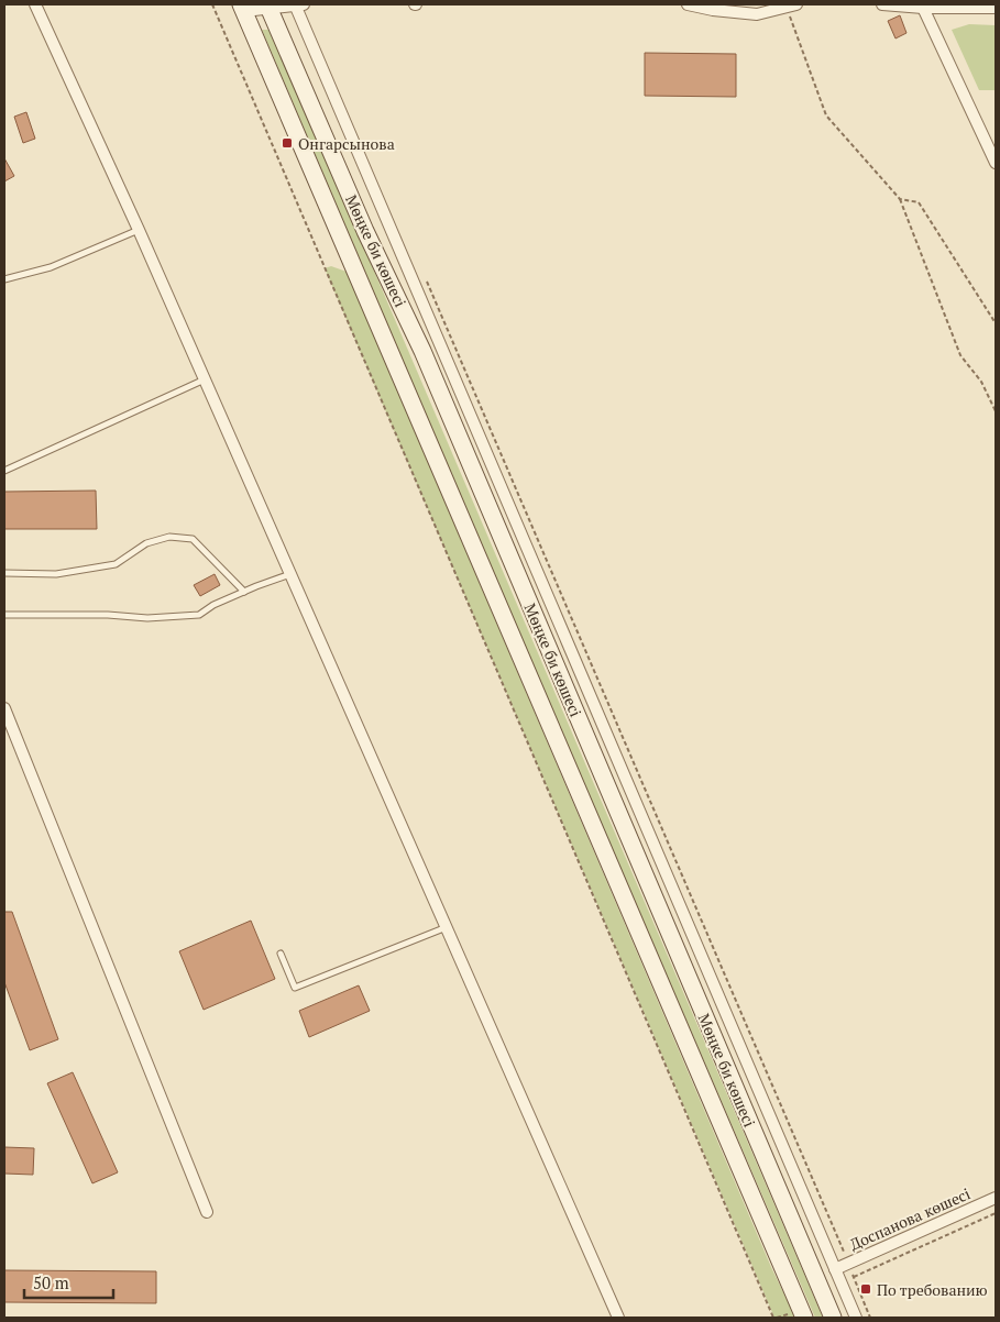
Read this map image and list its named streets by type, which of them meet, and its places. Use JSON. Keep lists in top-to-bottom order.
{
  "streets": {
    "main road": ["Мөңке би көшесі"],
    "street": ["Доспанова көшесі"]
  },
  "places": {
    "transit": ["Онгарсынова", "По требованию"]
  },
  "scale_bar": "50 m"
}
